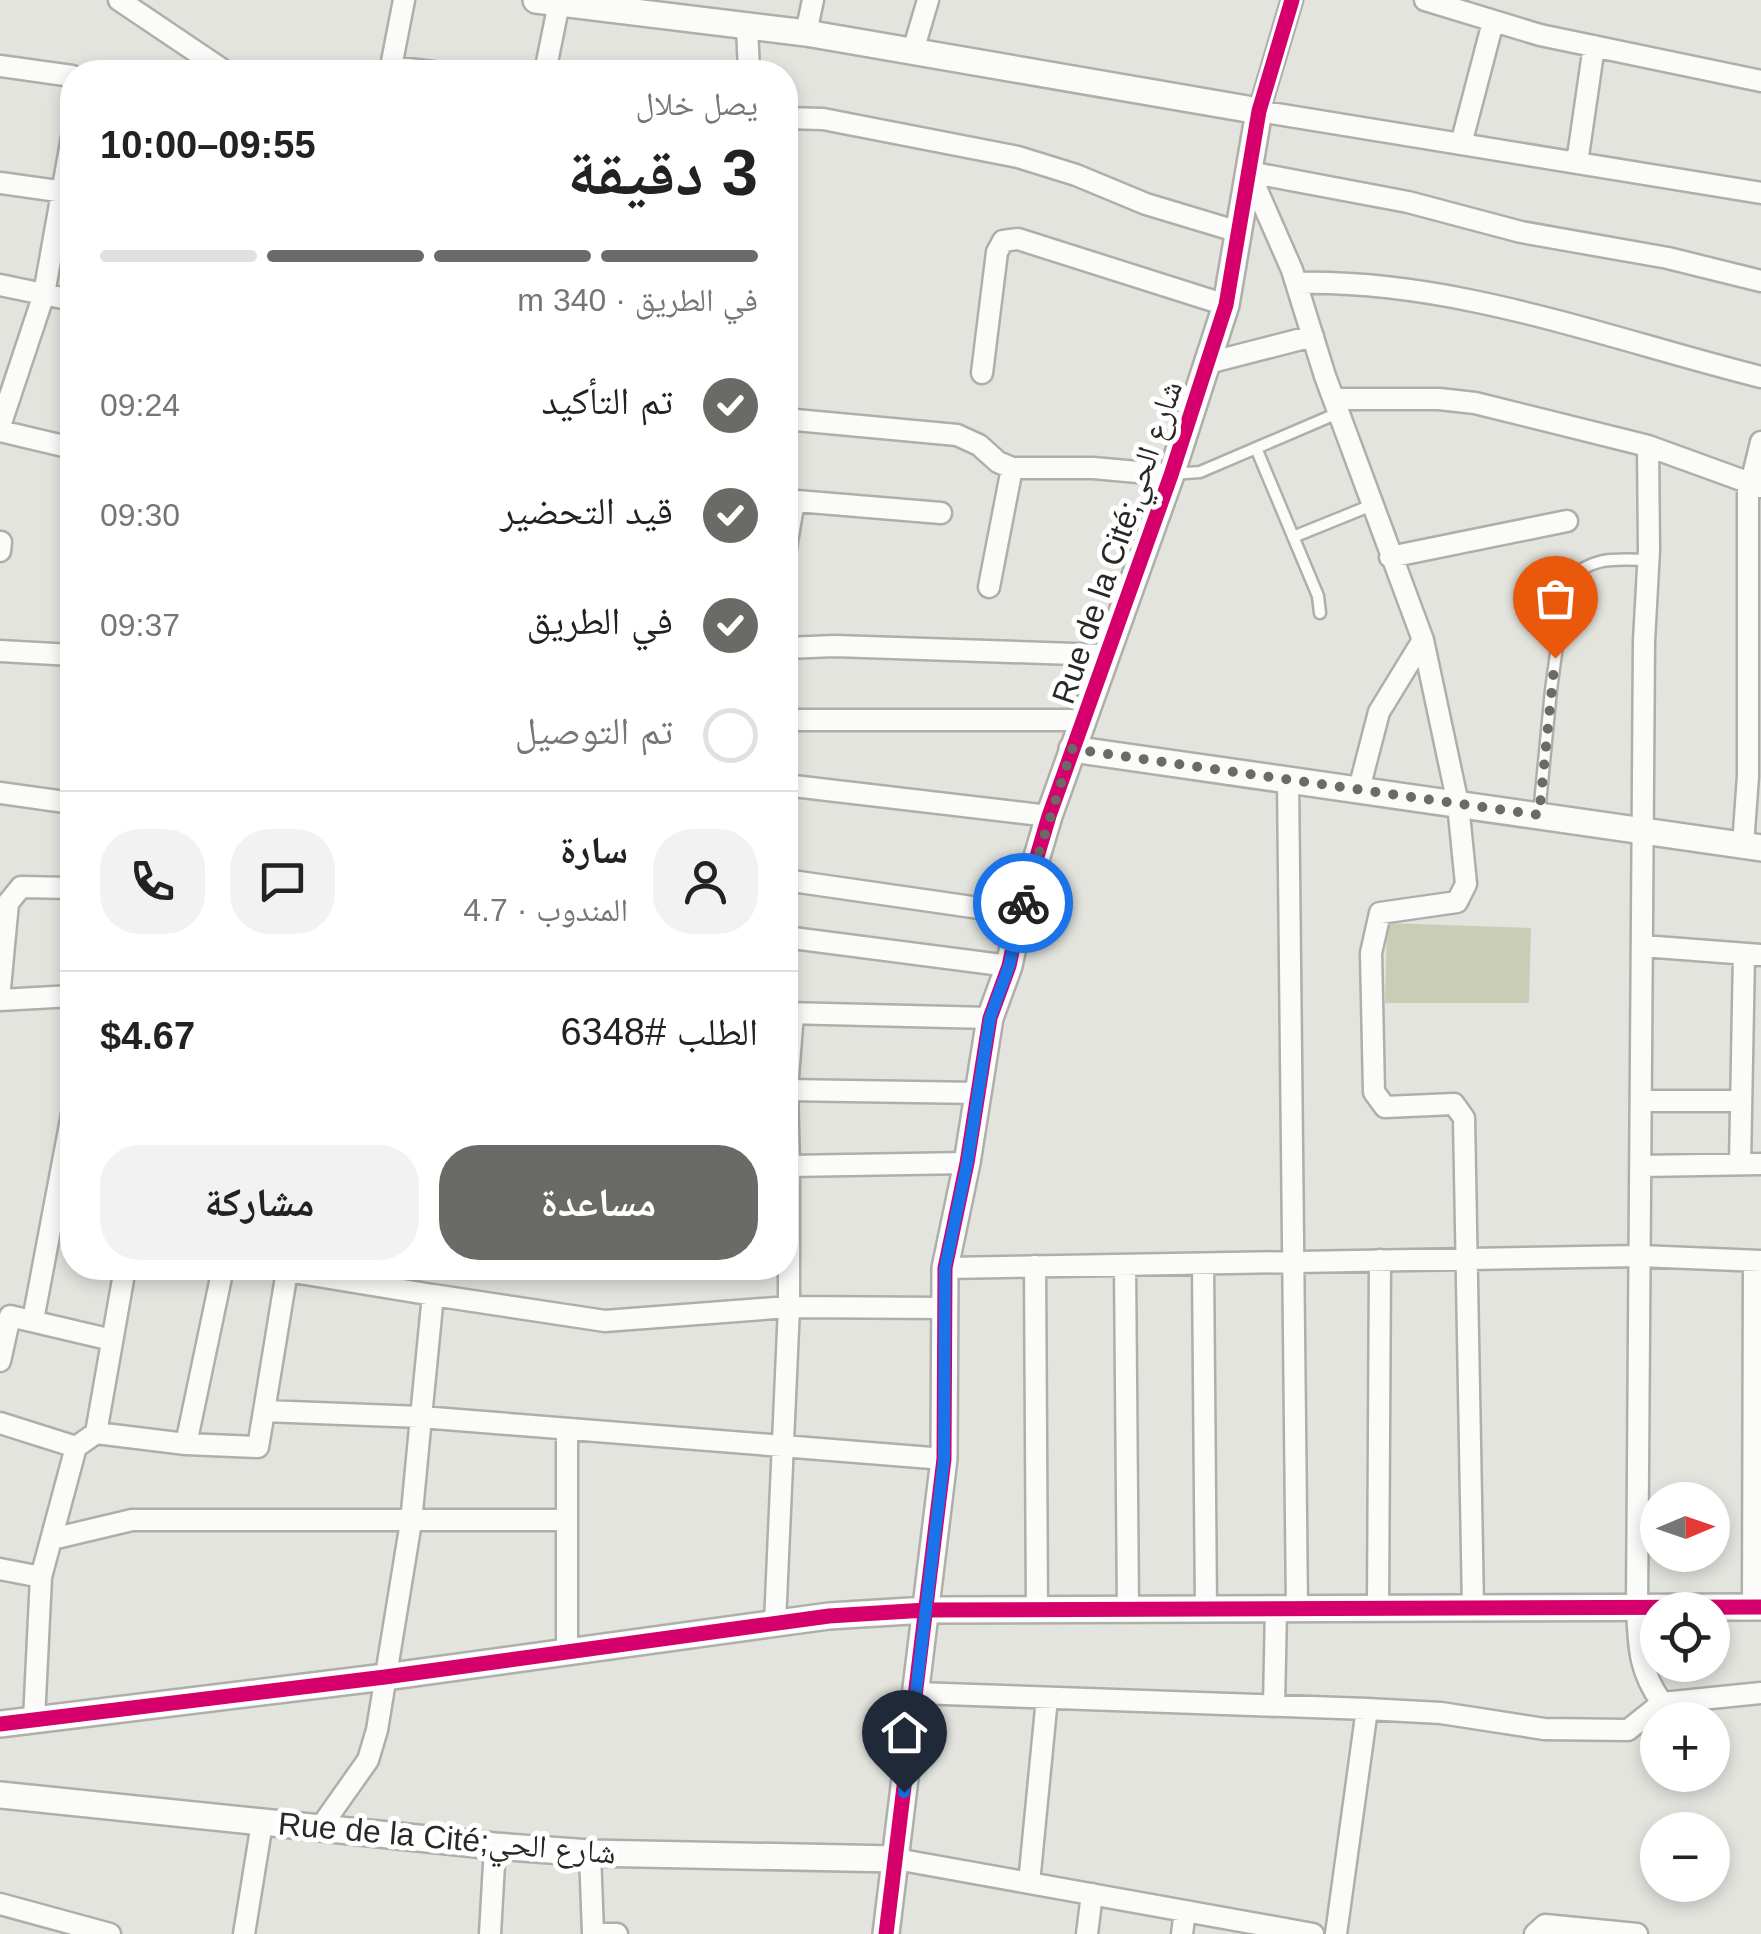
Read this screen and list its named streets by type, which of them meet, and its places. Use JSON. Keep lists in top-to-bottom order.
{
  "streets": {
    "street": ["Rue de la Cité;شارع الحي"]
  },
  "north": "right",
  "page": {
    "heading": ["3 دقيقة", "يصل خلال", "09:55–10:00"],
    "panel": [
      "سارة",
      "المندوب · 4.7",
      "الطلب #6348",
      "$4.67"
    ],
    "bar": "في الطريق · 340 m",
    "list": [
      ["تم التأكيد", "09:24"],
      ["قيد التحضير", "09:30"],
      ["في الطريق", "09:37"],
      "تم التوصيل"
    ],
    "buttons": ["مساعدة", "مشاركة"],
    "map_buttons": ["+", "−"]
  }
}
